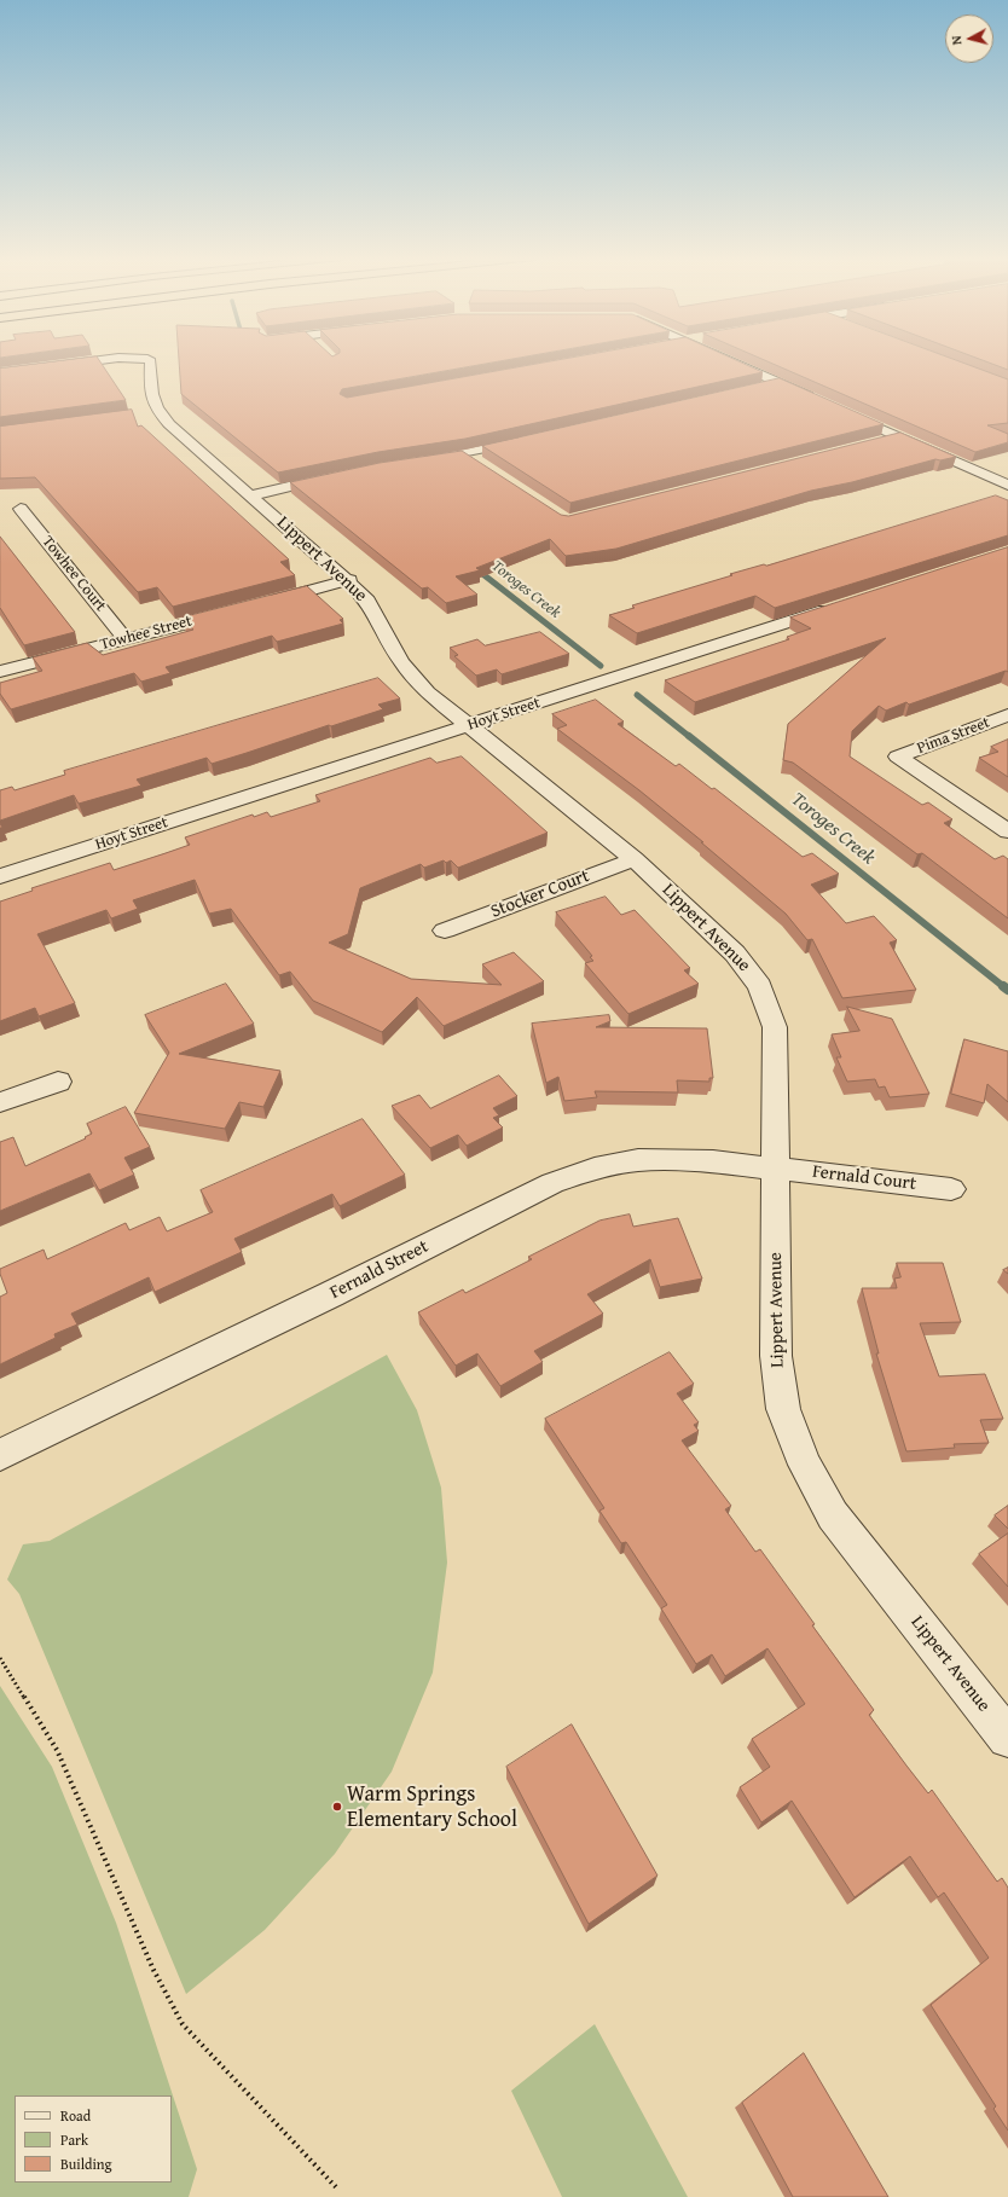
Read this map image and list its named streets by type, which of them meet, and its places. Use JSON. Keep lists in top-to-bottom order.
{
  "streets": {
    "street": [
      "Lippert Avenue",
      "Towhee Court",
      "Towhee Street",
      "Hoyt Street",
      "Pima Street",
      "Stocker Court",
      "Fernald Court",
      "Fernald Street"
    ]
  },
  "crossings": [
    ["Lippert Avenue", "Hoyt Street"],
    ["Lippert Avenue", "Stocker Court"],
    ["Lippert Avenue", "Fernald Court"],
    ["Lippert Avenue", "Fernald Street"],
    ["Towhee Court", "Towhee Street"],
    ["Fernald Court", "Fernald Street"]
  ],
  "water": ["Toroges Creek"],
  "places": ["Warm Springs Elementary School"],
  "legend": ["Road", "Park", "Building"],
  "north": "left"
}
